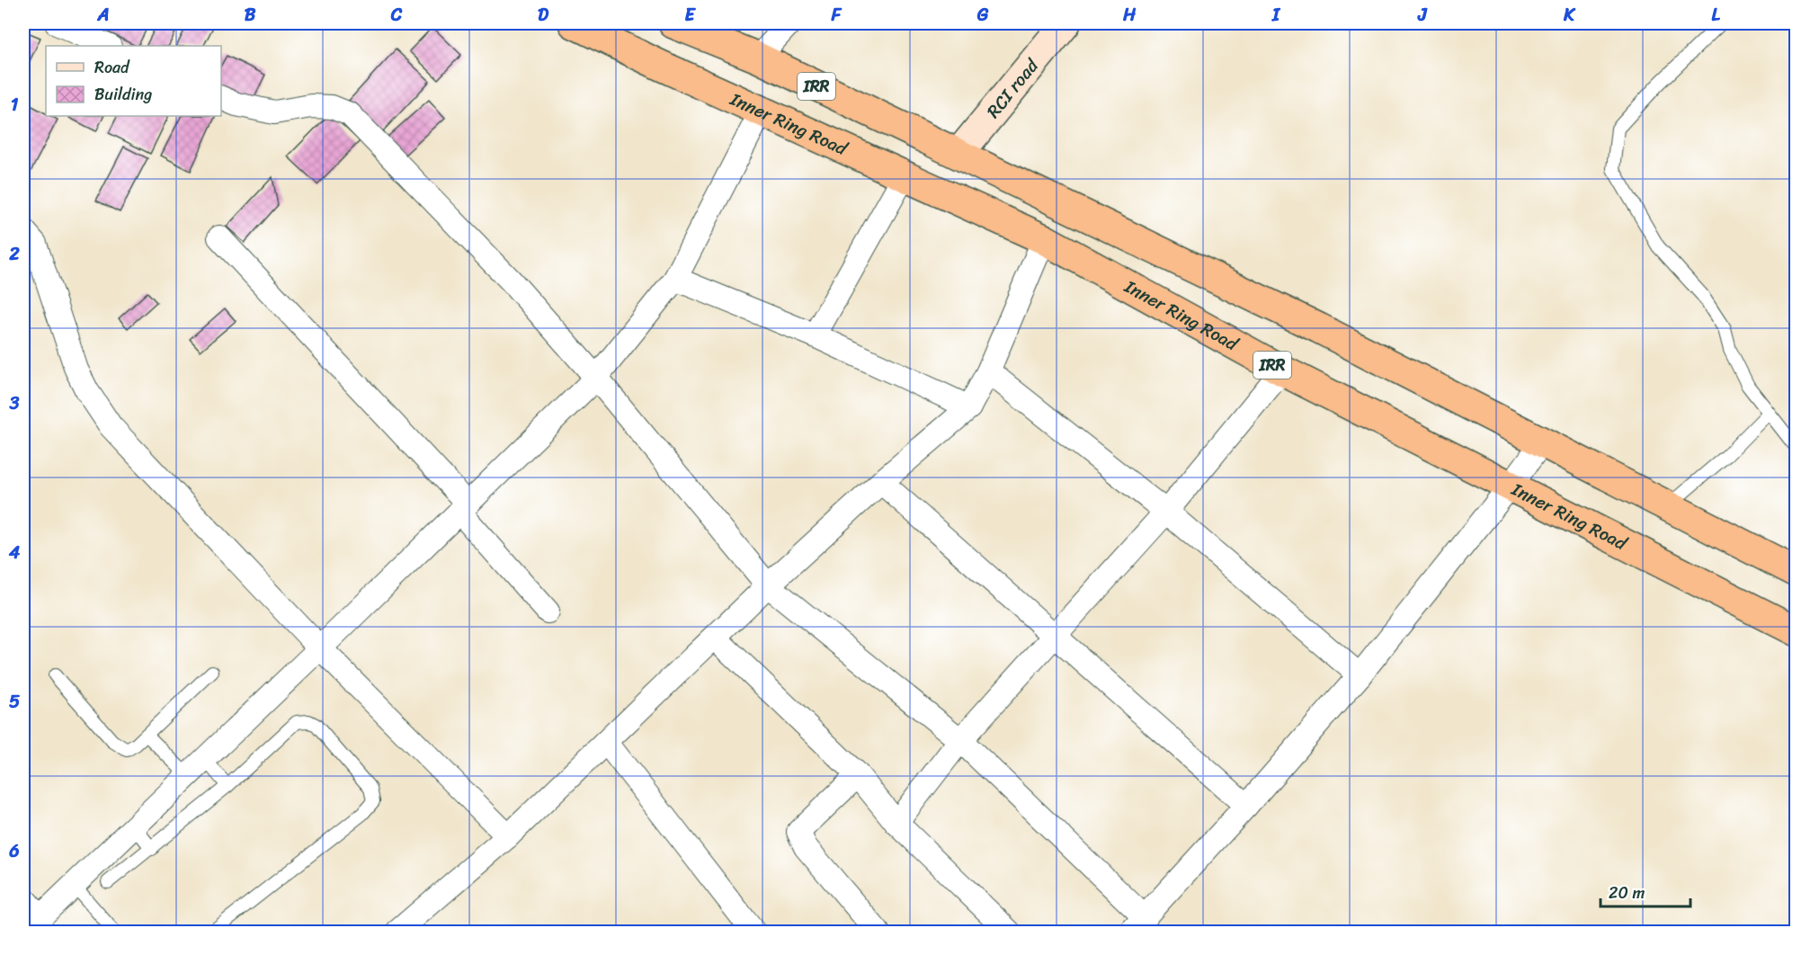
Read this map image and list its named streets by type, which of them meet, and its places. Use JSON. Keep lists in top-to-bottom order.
{
  "streets": {
    "highway": ["IRR", "Inner Ring Road"],
    "street": ["RCI road"]
  },
  "crossings": [
    ["IRR", "RCI road"]
  ],
  "legend": ["Road", "Building"],
  "scale_bar": "20 m",
  "grid": {
    "columns": [
      "A",
      "B",
      "C",
      "D",
      "E",
      "F",
      "G",
      "H",
      "I",
      "J",
      "K",
      "L"
    ],
    "rows": [
      "1",
      "2",
      "3",
      "4",
      "5",
      "6"
    ]
  }
}
